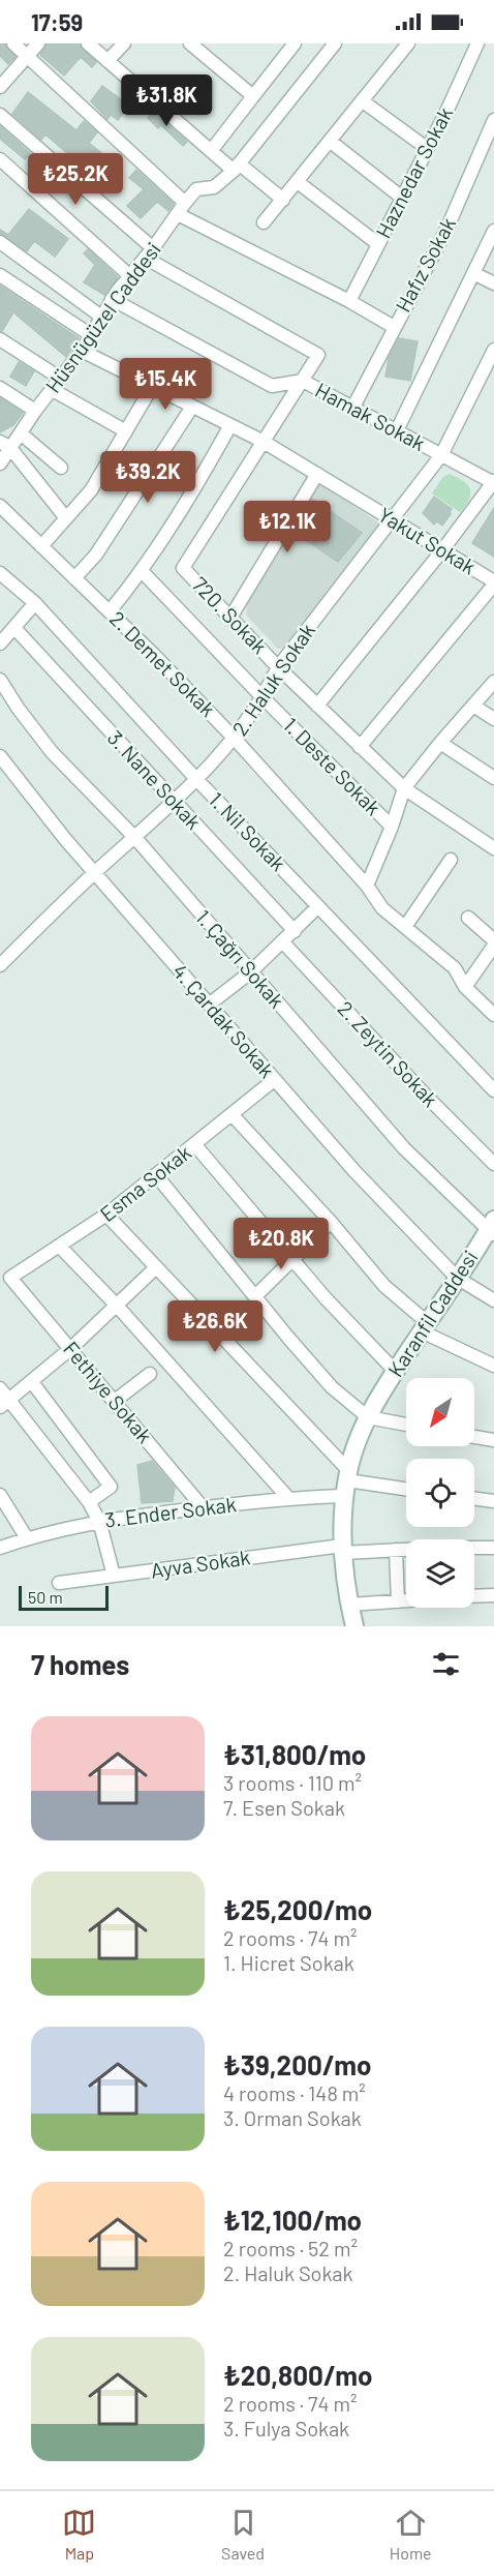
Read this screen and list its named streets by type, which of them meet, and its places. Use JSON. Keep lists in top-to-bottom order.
{
  "streets": {
    "street": [
      "Haznedar Sokak",
      "Hafız Sokak",
      "Hüsnügüzel Caddesi",
      "Hamak Sokak",
      "Yakut Sokak",
      "720. Sokak",
      "2. Demet Sokak",
      "2. Haluk Sokak",
      "1. Deste Sokak",
      "3. Nane Sokak",
      "1. Nil Sokak",
      "1. Çağrı Sokak",
      "4. Çardak Sokak",
      "2. Zeytin Sokak",
      "Esma Sokak",
      "Karanfil Caddesi",
      "Fethiye Sokak",
      "3. Ender Sokak",
      "Ayva Sokak"
    ]
  },
  "crossings": [
    ["Hafız Sokak", "Hamak Sokak"],
    ["Hüsnügüzel Caddesi", "Hamak Sokak"],
    ["Hüsnügüzel Caddesi", "Yakut Sokak"],
    ["Hüsnügüzel Caddesi", "720. Sokak"],
    ["Hamak Sokak", "720. Sokak"],
    ["Hamak Sokak", "2. Haluk Sokak"],
    ["Yakut Sokak", "720. Sokak"],
    ["Yakut Sokak", "2. Haluk Sokak"],
    ["720. Sokak", "2. Haluk Sokak"],
    ["2. Demet Sokak", "2. Haluk Sokak"],
    ["2. Haluk Sokak", "1. Deste Sokak"],
    ["2. Haluk Sokak", "3. Nane Sokak"],
    ["2. Haluk Sokak", "1. Nil Sokak"],
    ["2. Haluk Sokak", "1. Çağrı Sokak"],
    ["2. Haluk Sokak", "4. Çardak Sokak"],
    ["1. Çağrı Sokak", "Karanfil Caddesi"],
    ["4. Çardak Sokak", "Esma Sokak"],
    ["4. Çardak Sokak", "Karanfil Caddesi"],
    ["Esma Sokak", "Fethiye Sokak"],
    ["Karanfil Caddesi", "3. Ender Sokak"],
    ["Karanfil Caddesi", "Ayva Sokak"],
    ["Fethiye Sokak", "3. Ender Sokak"]
  ],
  "scale_bar": "50 m",
  "north": "bottom left",
  "page": {
    "status": "17:59",
    "price": [
      "₺31.8K",
      "₺25.2K",
      "₺15.4K",
      "₺39.2K",
      "₺12.1K",
      "₺20.8K",
      "₺26.6K"
    ],
    "scale": "50 m",
    "heading": "7 homes",
    "list": [
      {
        "name": "₺31,800/mo",
        "note": "3 rooms · 110 m² · 7. Esen Sokak"
      },
      {
        "name": "₺25,200/mo",
        "note": "2 rooms · 74 m² · 1. Hicret Sokak"
      },
      {
        "name": "₺39,200/mo",
        "note": "4 rooms · 148 m² · 3. Orman Sokak"
      },
      {
        "name": "₺12,100/mo",
        "note": "2 rooms · 52 m² · 2. Haluk Sokak"
      },
      {
        "name": "₺20,800/mo",
        "note": "2 rooms · 74 m² · 3. Fulya Sokak"
      }
    ],
    "tabs": ["Map", "Saved", "Home"]
  }
}
